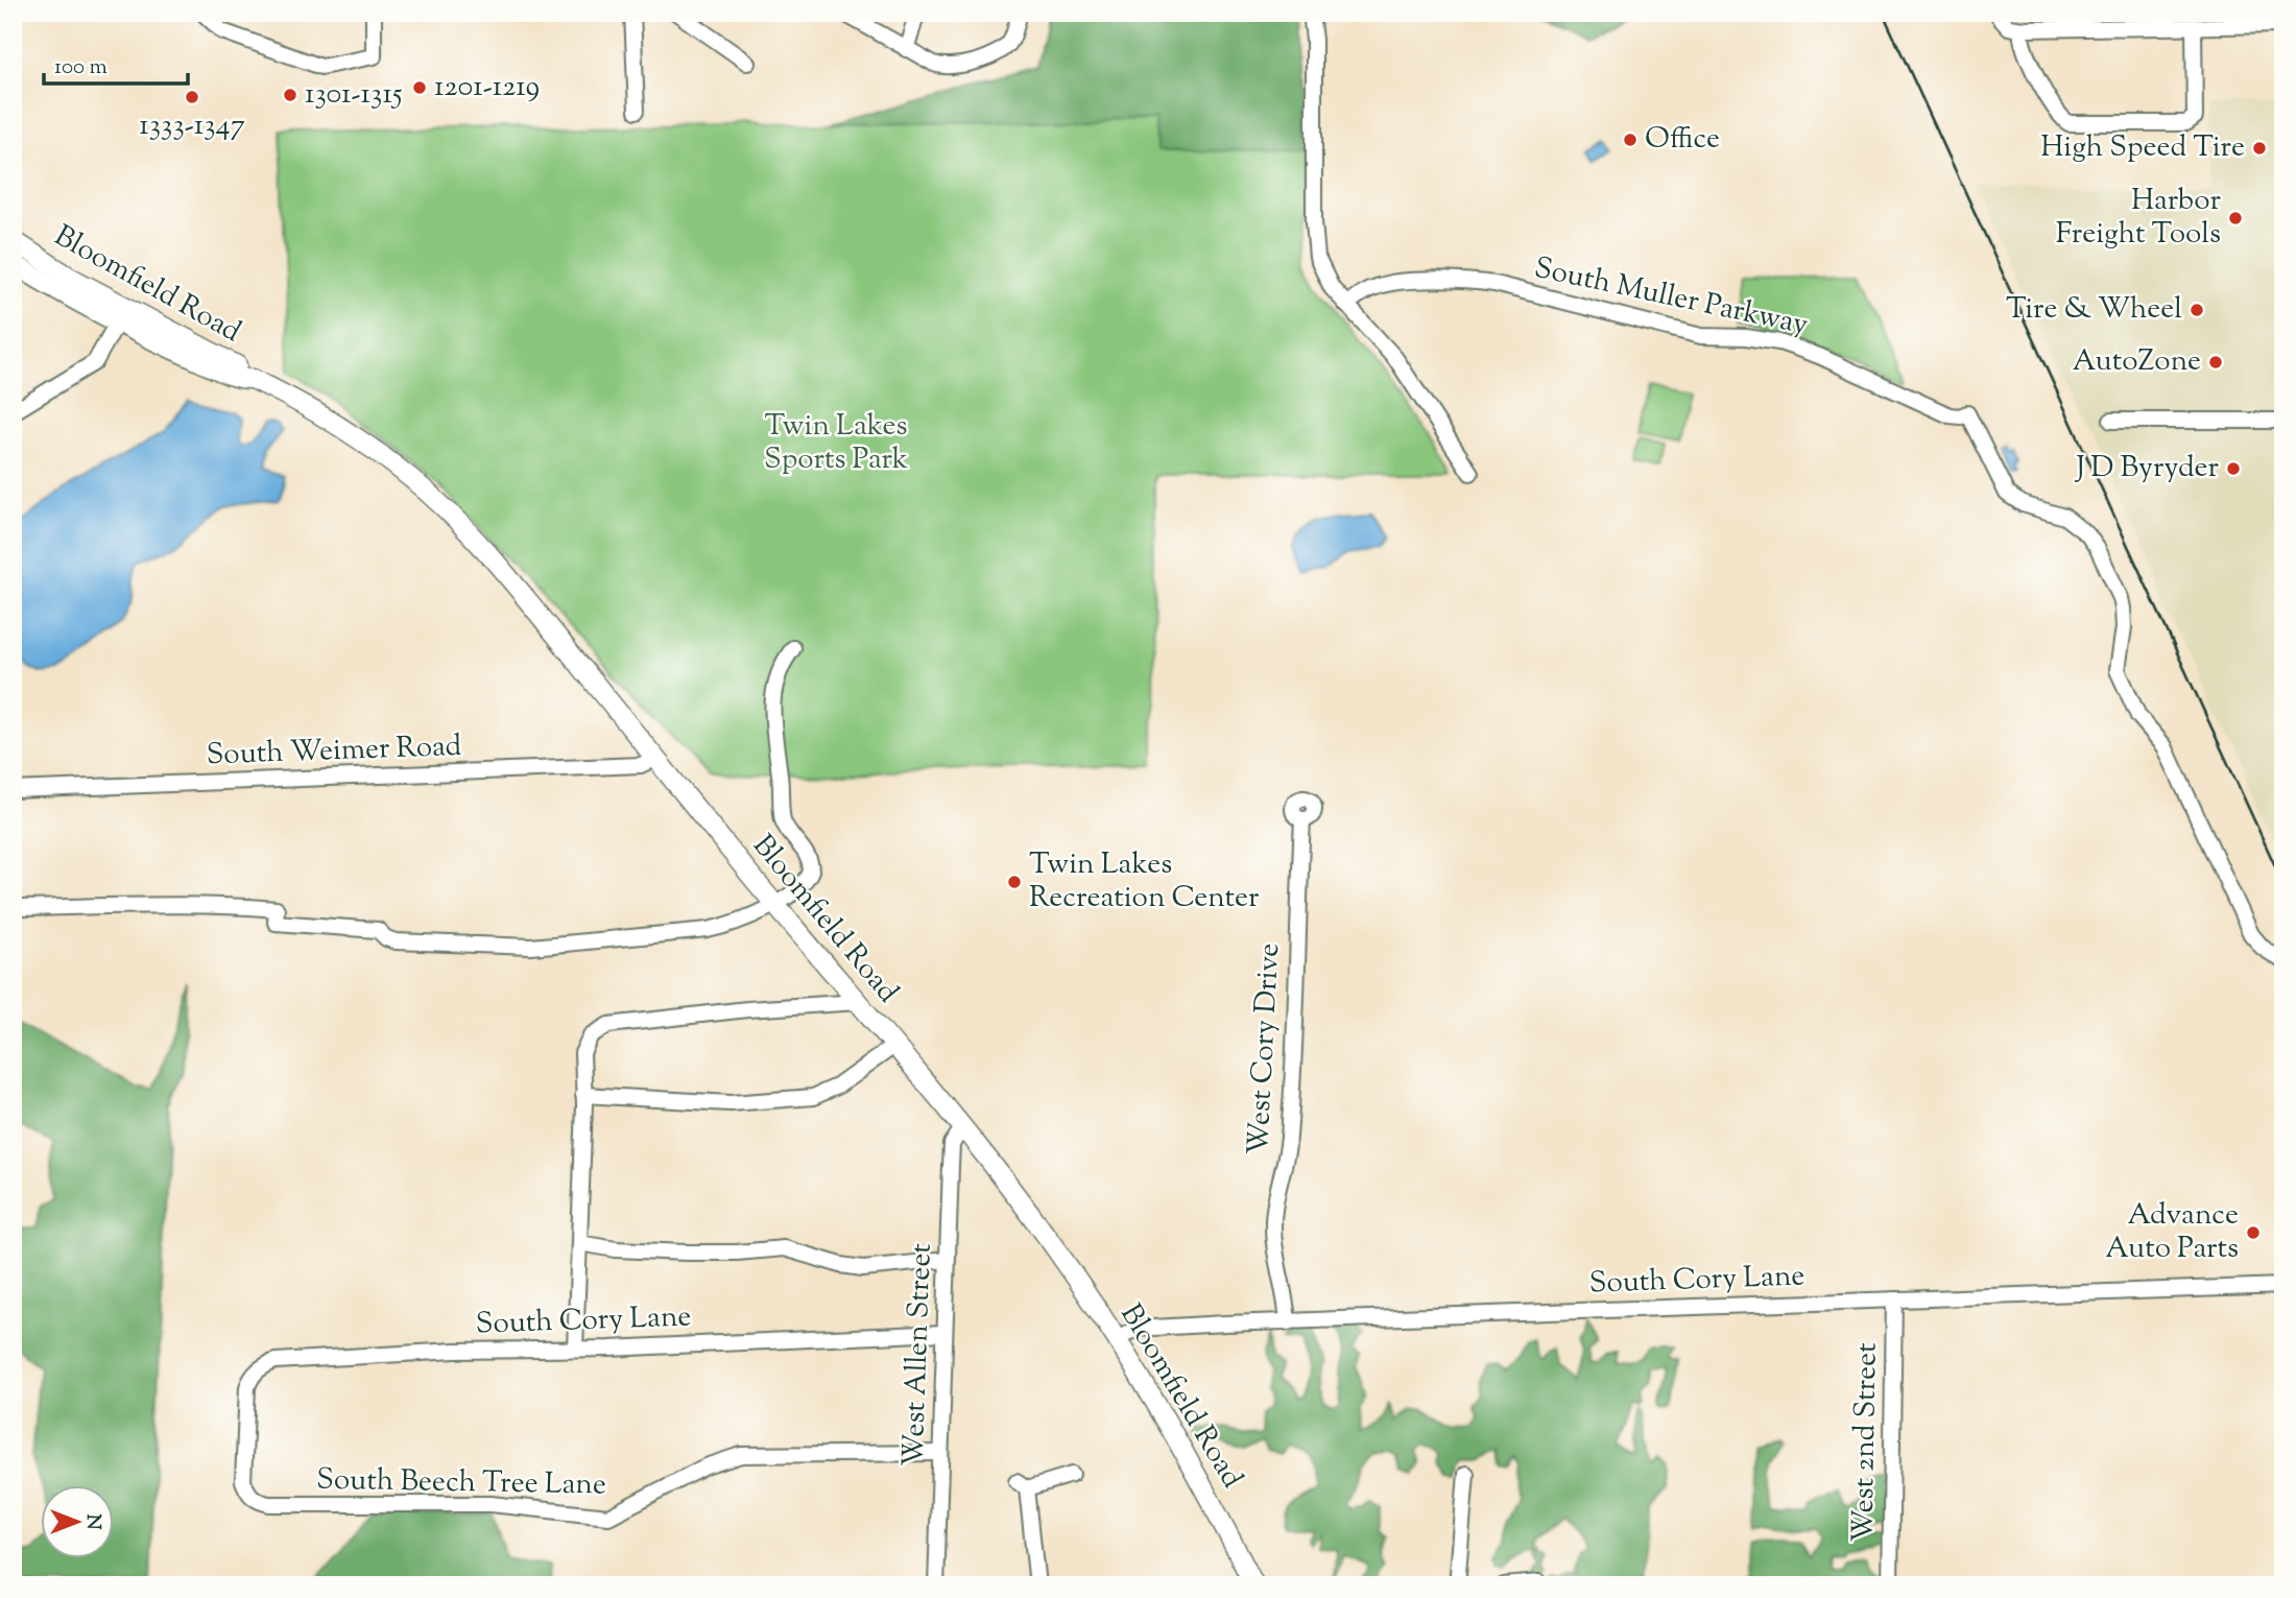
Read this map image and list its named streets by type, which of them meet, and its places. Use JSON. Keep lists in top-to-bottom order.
{
  "streets": {
    "main road": ["Bloomfield Road"],
    "street": [
      "South Muller Parkway",
      "South Weimer Road",
      "West Cory Drive",
      "South Cory Lane",
      "West Allen Street",
      "West 2nd Street",
      "South Beech Tree Lane"
    ]
  },
  "crossings": [
    ["Bloomfield Road", "South Weimer Road"],
    ["Bloomfield Road", "South Cory Lane"],
    ["Bloomfield Road", "West Allen Street"],
    ["West Cory Drive", "South Cory Lane"],
    ["South Cory Lane", "West Allen Street"],
    ["South Cory Lane", "West 2nd Street"],
    ["South Cory Lane", "South Beech Tree Lane"],
    ["West Allen Street", "South Beech Tree Lane"]
  ],
  "parks": ["Twin Lakes Sports Park"],
  "places": [
    "1201-1219",
    "1301-1315",
    "1333-1347",
    "Office",
    "High Speed Tire",
    "Harbor Freight Tools",
    "Tire & Wheel",
    "AutoZone",
    "J D Byryder",
    "Twin Lakes Recreation Center",
    "Advance Auto Parts"
  ],
  "scale_bar": "100 m",
  "north": "right"
}
